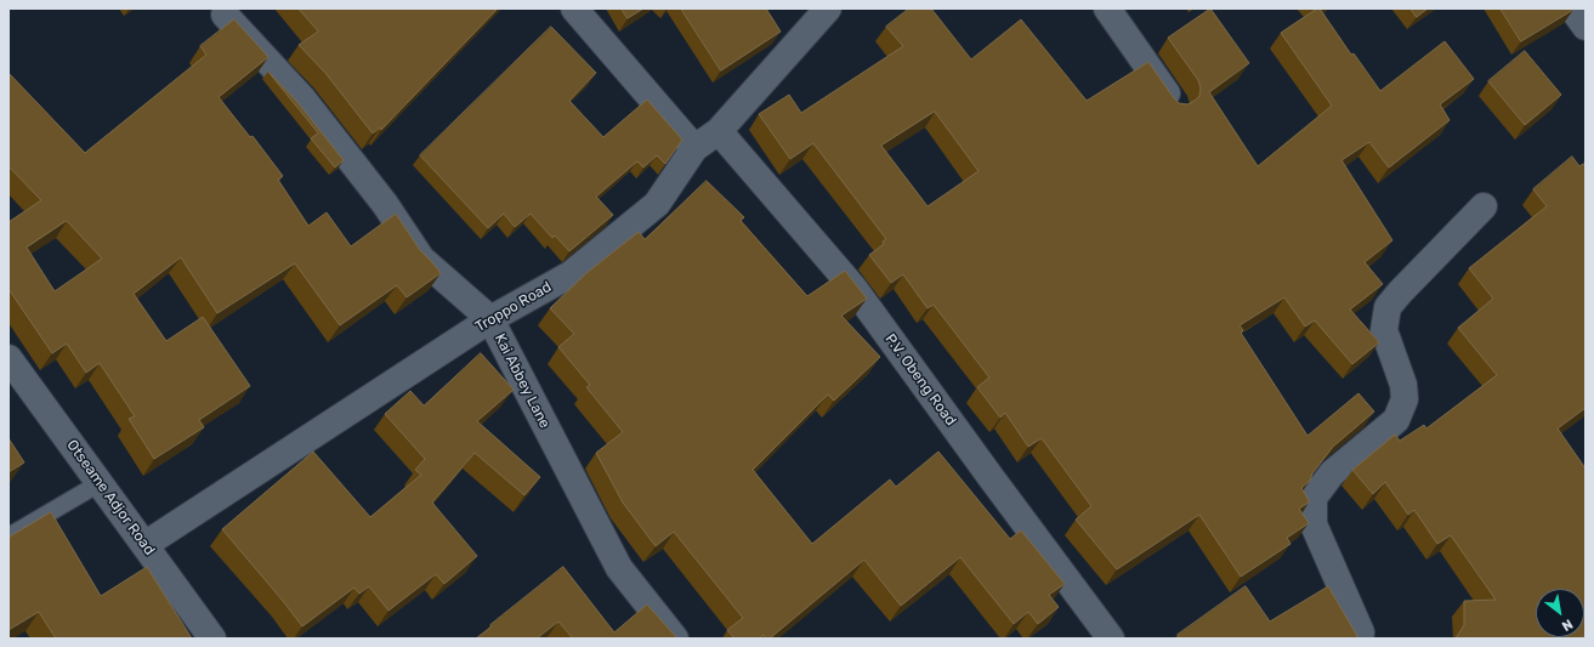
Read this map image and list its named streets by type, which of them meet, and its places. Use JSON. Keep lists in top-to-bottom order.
{
  "streets": {
    "street": [
      "Troppo Road",
      "P.V. Obeng Road",
      "Kai Abbey Lane",
      "Otseame Adjor Road"
    ]
  },
  "crossings": [
    ["Troppo Road", "P.V. Obeng Road"],
    ["Troppo Road", "Kai Abbey Lane"],
    ["Troppo Road", "Otseame Adjor Road"]
  ],
  "north": "bottom right"
}
